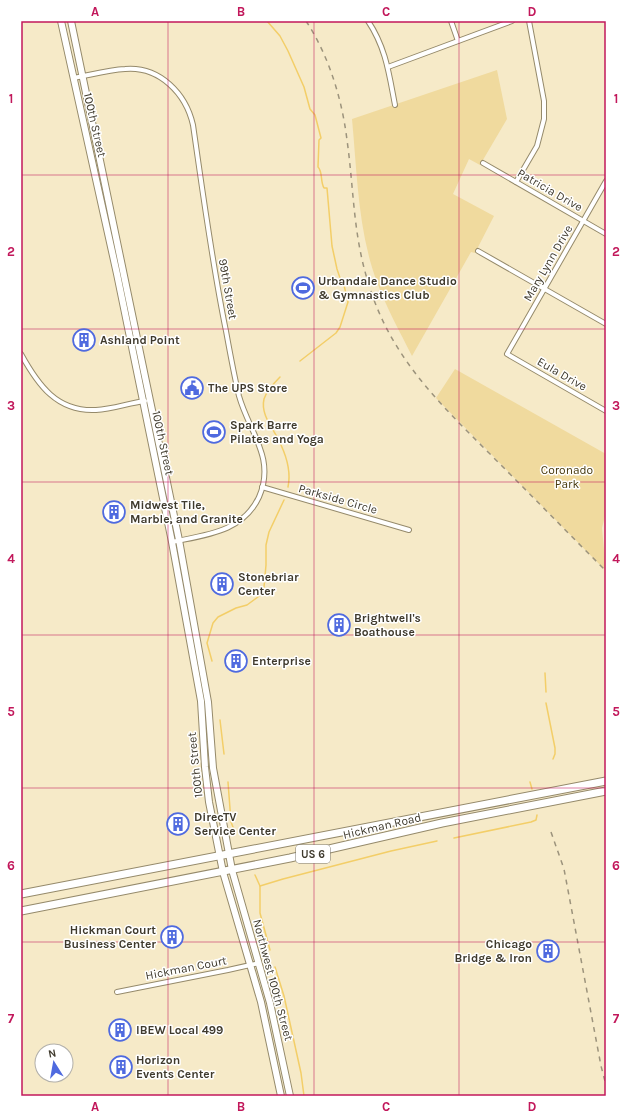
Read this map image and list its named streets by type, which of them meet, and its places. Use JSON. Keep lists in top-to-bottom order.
{
  "streets": {
    "main road": [
      "100th Street",
      "Hickman Road",
      "US 6",
      "Northwest 100th Street"
    ],
    "street": [
      "Patricia Drive",
      "Mary Lynn Drive",
      "99th Street",
      "Eula Drive",
      "Parkside Circle",
      "Hickman Court"
    ]
  },
  "crossings": [
    ["100th Street", "99th Street"],
    ["100th Street", "Hickman Road"],
    ["100th Street", "Northwest 100th Street"],
    ["Patricia Drive", "Mary Lynn Drive"],
    ["Mary Lynn Drive", "Eula Drive"],
    ["99th Street", "Parkside Circle"],
    ["Hickman Road", "Northwest 100th Street"],
    ["Hickman Court", "Northwest 100th Street"]
  ],
  "parks": ["Coronado Park"],
  "places": {
    "sports": ["Urbandale Dance Studio & Gymnastics Club", "Spark Barre Pilates and Yoga"],
    "building": [
      "Ashland Point",
      "Midwest Tile, Marble, and Granite",
      "Stonebriar Center",
      "Brightwell's Boathouse",
      "Enterprise",
      "DirecTV Service Center",
      "Hickman Court Business Center",
      "Chicago Bridge & Iron",
      "IBEW Local 499",
      "Horizon Events Center"
    ],
    "public building": ["The UPS Store"]
  },
  "north": "top",
  "grid": {
    "columns": [
      "A",
      "B",
      "C",
      "D"
    ],
    "rows": [
      "1",
      "2",
      "3",
      "4",
      "5",
      "6",
      "7"
    ]
  }
}
